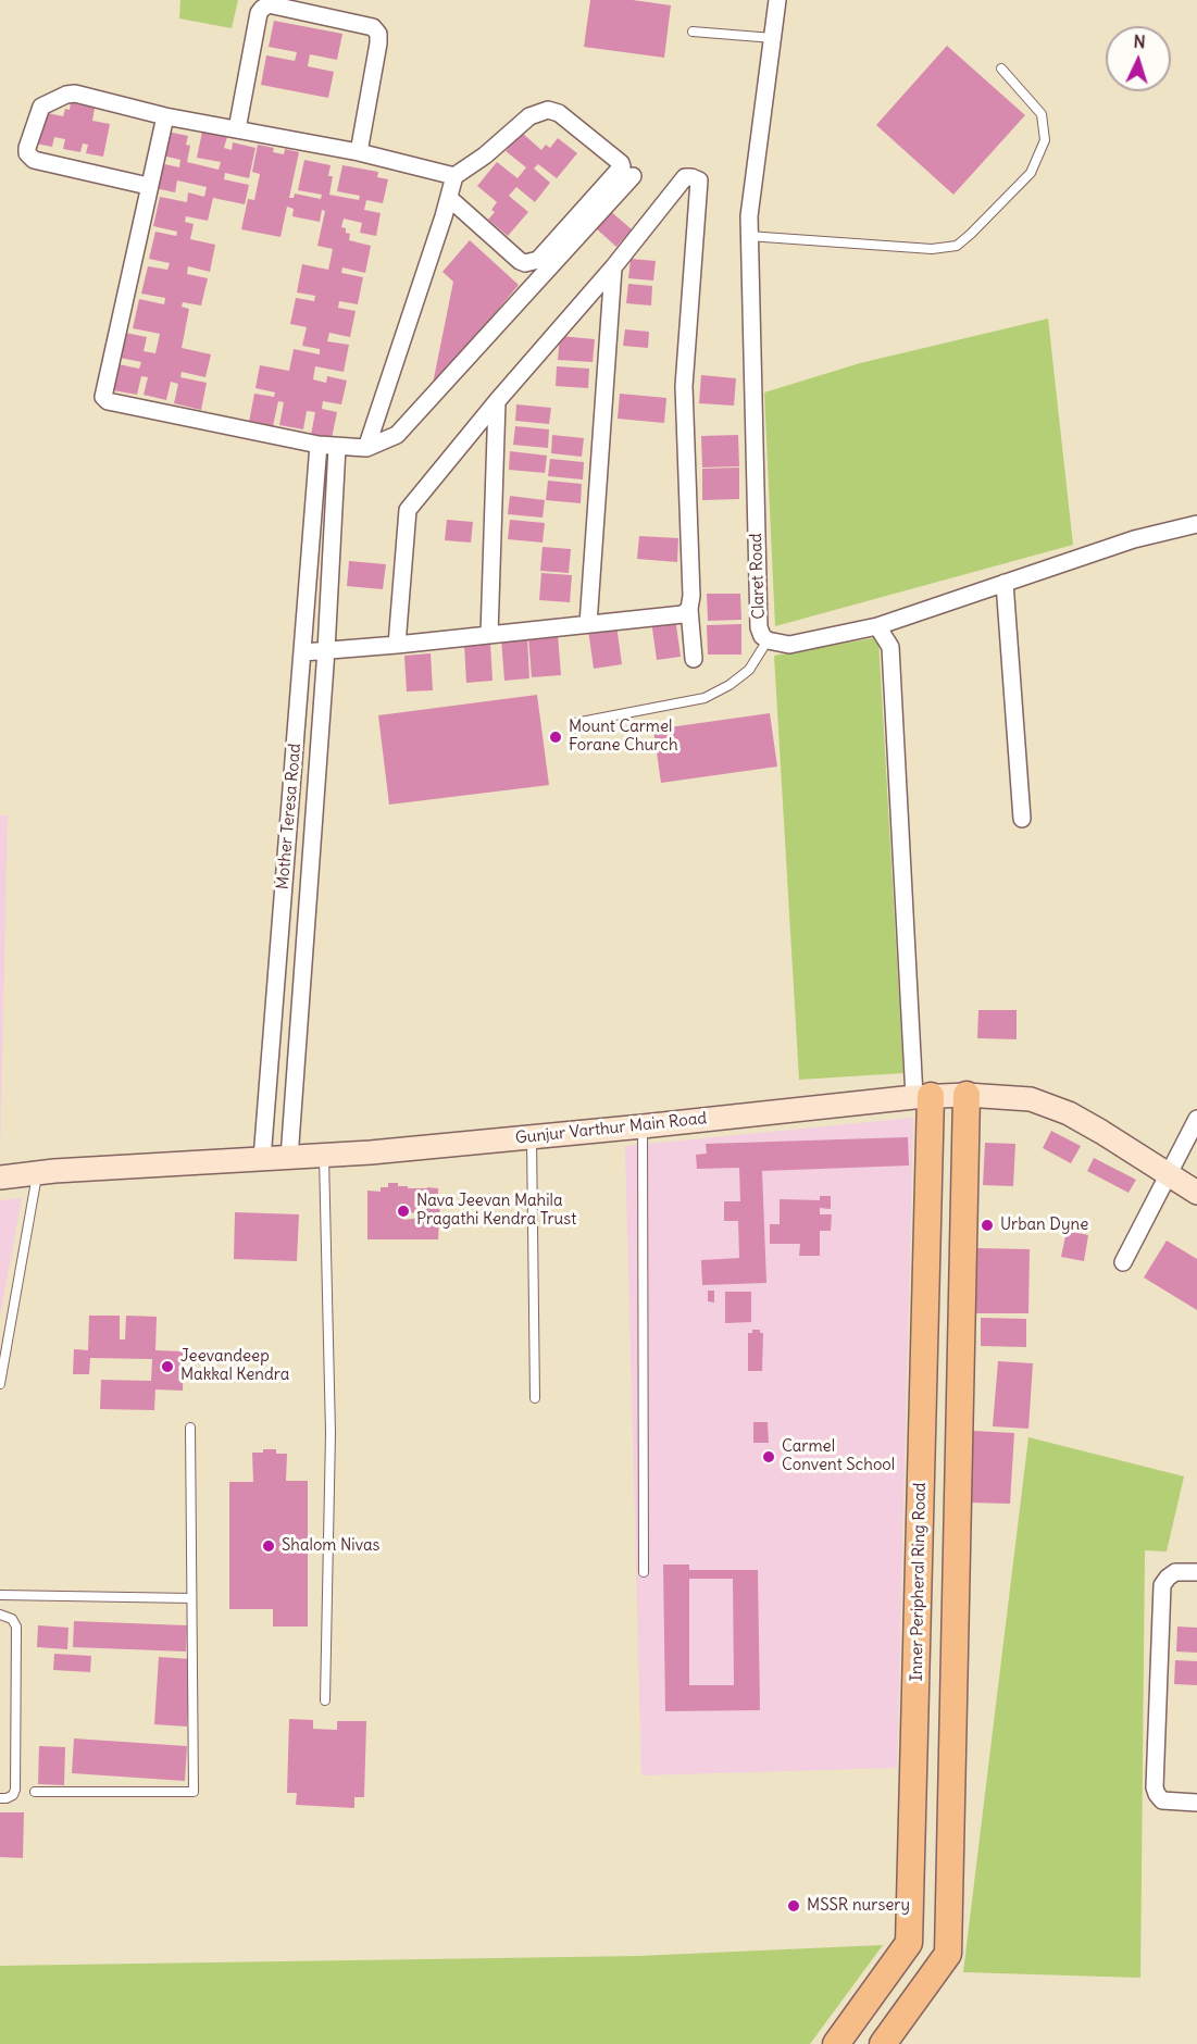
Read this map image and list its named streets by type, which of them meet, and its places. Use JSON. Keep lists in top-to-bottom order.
{
  "streets": {
    "main road": ["Gunjur Varthur Main Road", "Inner Peripheral Ring Road"],
    "street": ["Claret Road", "Mother Teresa Road"]
  },
  "crossings": [
    ["Mother Teresa Road", "Gunjur Varthur Main Road"],
    ["Gunjur Varthur Main Road", "Inner Peripheral Ring Road"]
  ],
  "places": [
    "Mount Carmel Forane Church",
    "Nava Jeevan Mahila Pragathi Kendra Trust",
    "Urban Dyne",
    "Jeevandeep Makkal Kendra",
    "Carmel Convent School",
    "Shalom Nivas",
    "MSSR nursery"
  ],
  "north": "top"
}
